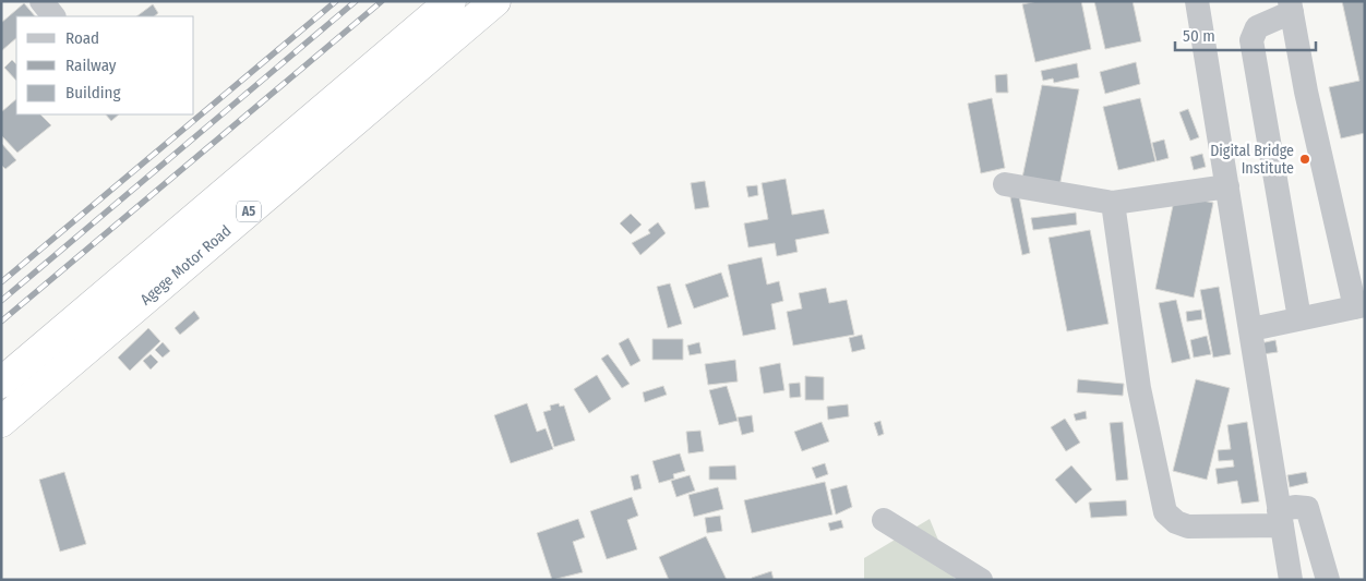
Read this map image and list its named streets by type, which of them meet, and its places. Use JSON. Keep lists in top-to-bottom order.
{
  "streets": {
    "highway": ["A5", "Agege Motor Road"]
  },
  "places": ["Digital Bridge Institute"],
  "legend": ["Road", "Railway", "Building"],
  "scale_bar": "50 m"
}
